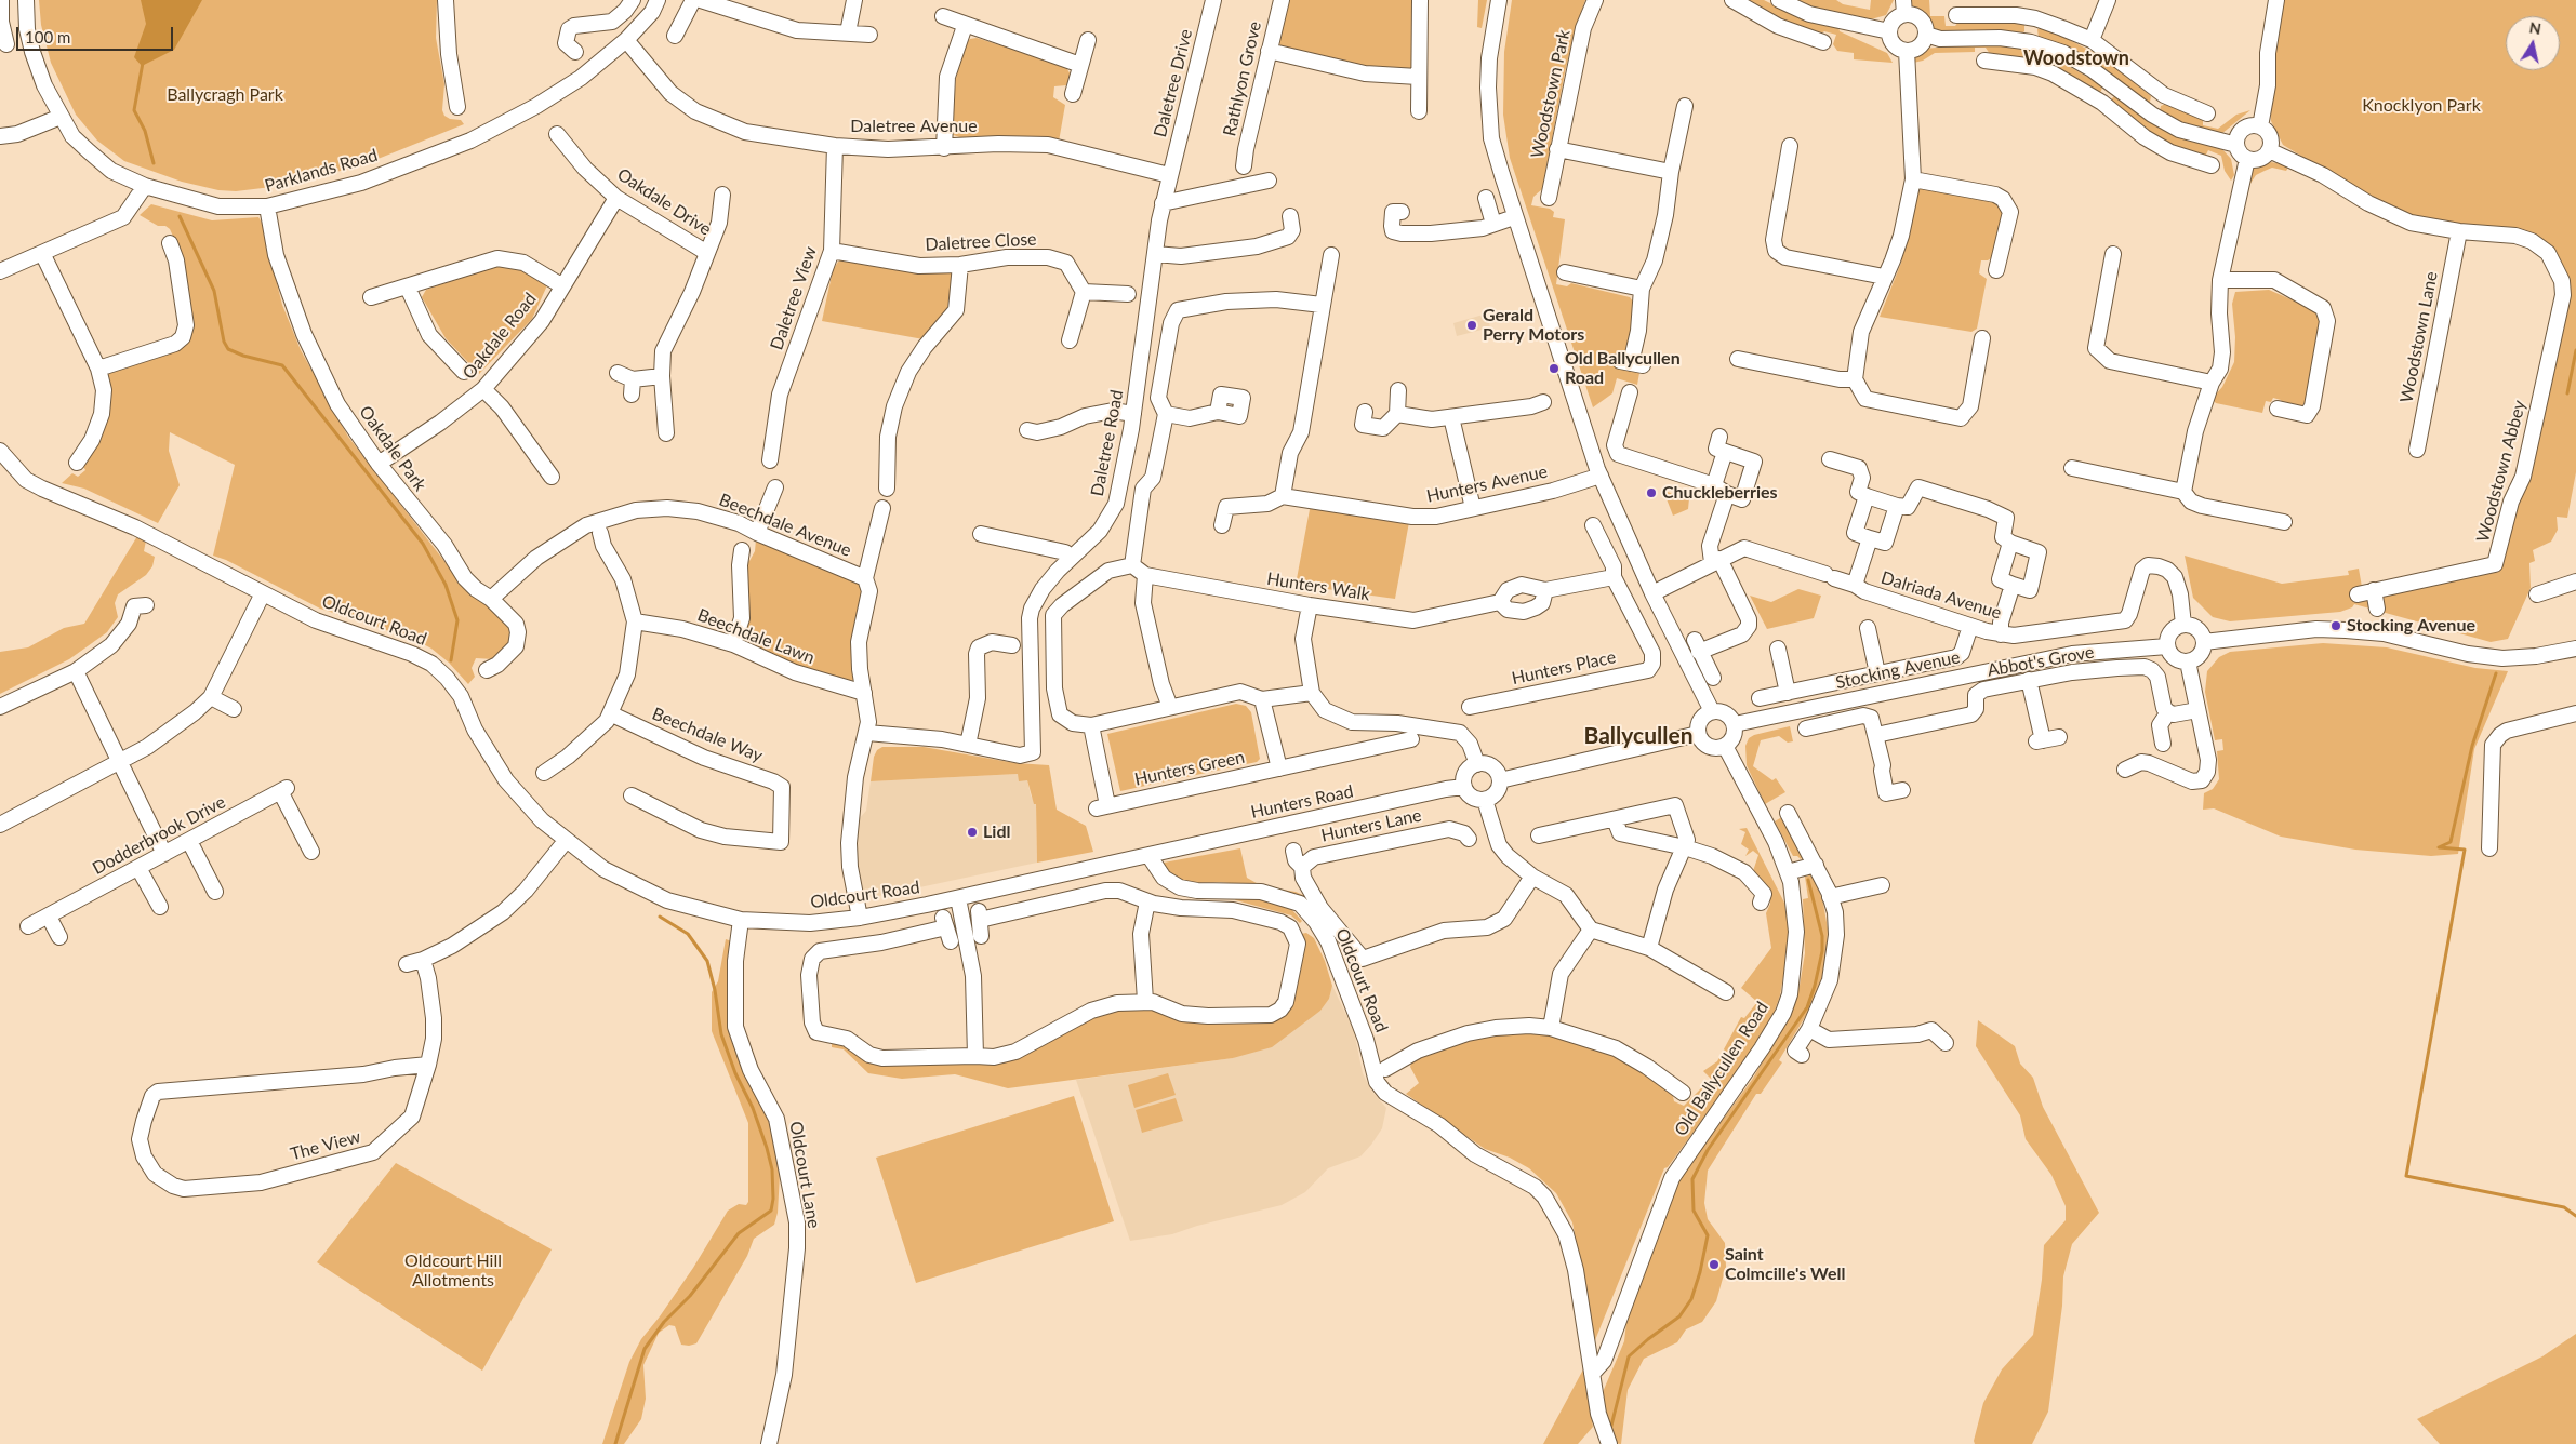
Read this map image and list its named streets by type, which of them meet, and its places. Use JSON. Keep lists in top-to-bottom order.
{
  "streets": {
    "street": [
      "Rathlyon Grove",
      "Daletree Drive",
      "Woodstown Park",
      "Daletree Avenue",
      "Parklands Road",
      "Oakdale Drive",
      "Daletree Close",
      "Daletree View",
      "Oakdale Road",
      "Woodstown Lane",
      "Daletree Road",
      "Oakdale Park",
      "Woodstown Abbey",
      "Hunters Avenue",
      "Beechdale Avenue",
      "Hunters Walk",
      "Dalriada Avenue",
      "Oldcourt Road",
      "Beechdale Lawn",
      "Abbot's Grove",
      "Hunters Place",
      "Stocking Avenue",
      "Beechdale Way",
      "Hunters Green",
      "Hunters Road",
      "Hunters Lane",
      "Dodderbrook Drive",
      "Old Ballycullen Road",
      "The View",
      "Oldcourt Lane"
    ]
  },
  "crossings": [
    ["Daletree Drive", "Daletree Avenue"],
    ["Daletree Drive", "Daletree Road"],
    ["Daletree Avenue", "Parklands Road"],
    ["Daletree Avenue", "Daletree View"],
    ["Daletree Avenue", "Daletree Road"],
    ["Parklands Road", "Oakdale Park"],
    ["Oakdale Drive", "Oakdale Road"],
    ["Daletree Close", "Daletree View"],
    ["Oakdale Road", "Oakdale Park"],
    ["Woodstown Lane", "Woodstown Abbey"],
    ["Oakdale Park", "Beechdale Avenue"],
    ["Hunters Walk", "Hunters Place"],
    ["Dalriada Avenue", "Stocking Avenue"],
    ["Oldcourt Road", "Hunters Road"],
    ["Oldcourt Road", "Old Ballycullen Road"],
    ["Oldcourt Road", "Oldcourt Lane"],
    ["Stocking Avenue", "Old Ballycullen Road"]
  ],
  "districts": ["Woodstown", "Ballycullen"],
  "parks": ["Ballycragh Park", "Knocklyon Park", "Oldcourt Hill Allotments"],
  "places": [
    "Gerald Perry Motors",
    "Old Ballycullen Road",
    "Chuckleberries",
    "Stocking Avenue",
    "Lidl",
    "Saint Colmcille's Well"
  ],
  "scale_bar": "100 m",
  "north": "top"
}
